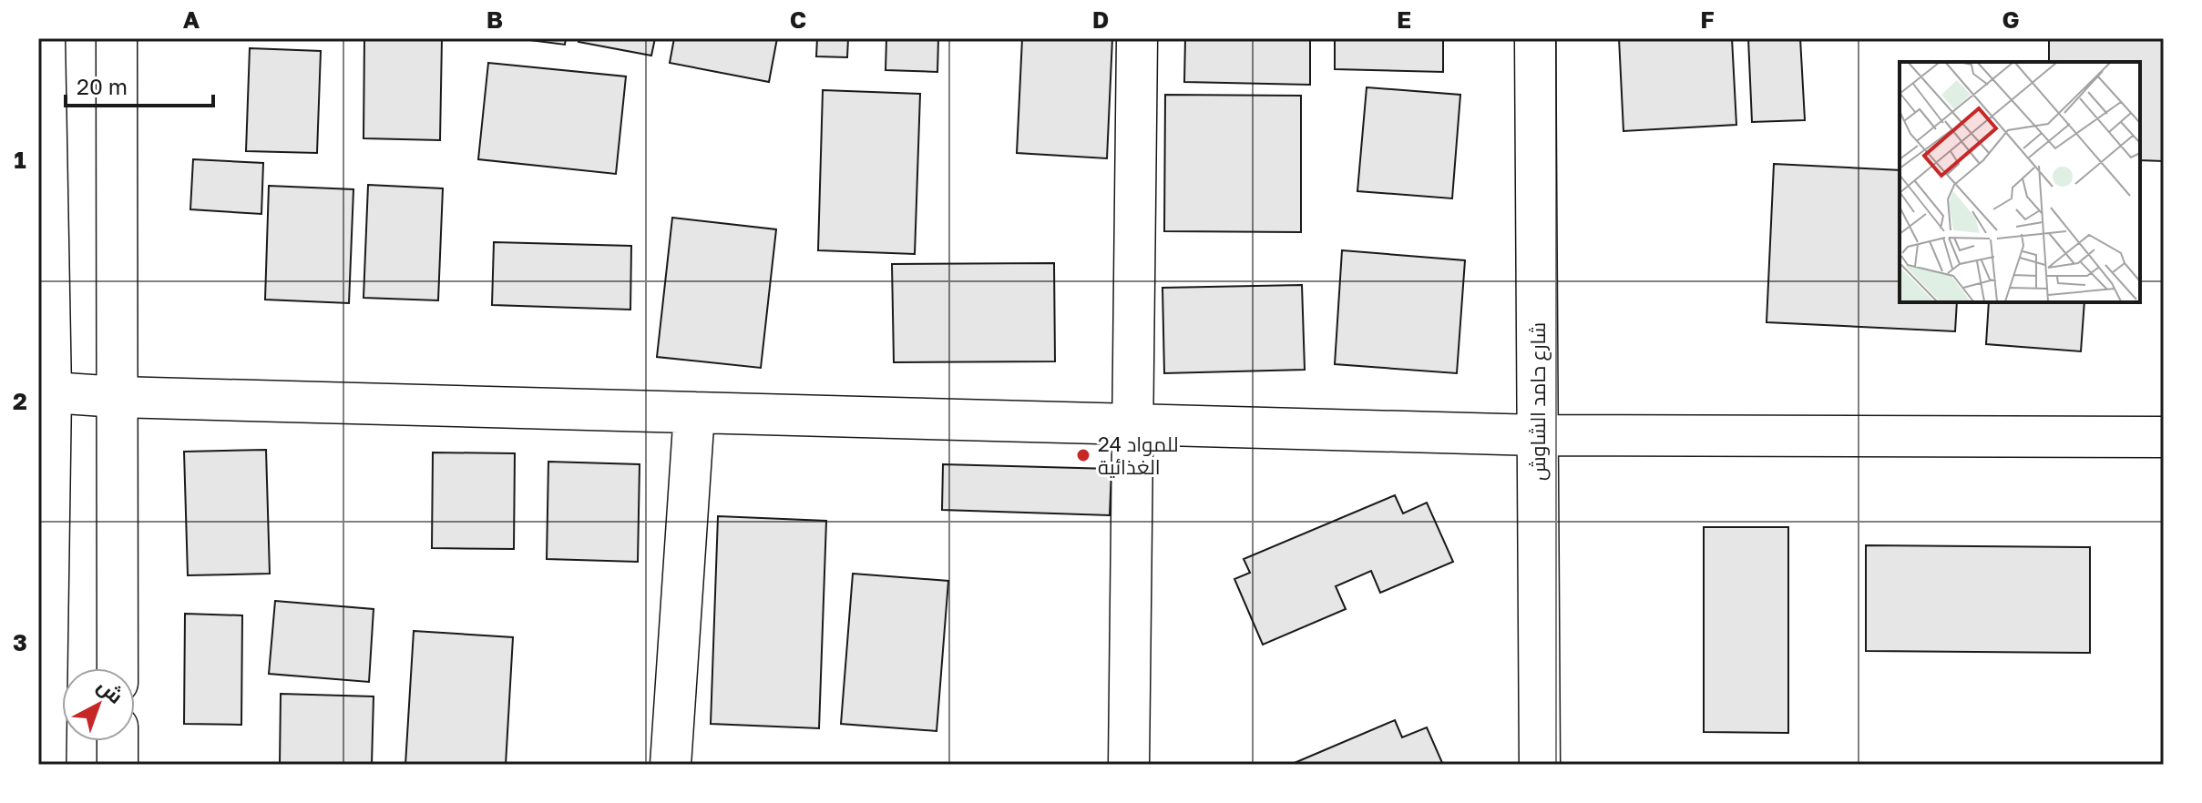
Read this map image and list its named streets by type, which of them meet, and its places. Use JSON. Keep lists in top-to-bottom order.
{
  "streets": {
    "street": ["شارع حامد الشاوش"]
  },
  "places": ["24 للمواد الغذائية"],
  "scale_bar": "20 m",
  "north": "top right",
  "grid": {
    "columns": [
      "A",
      "B",
      "C",
      "D",
      "E",
      "F",
      "G"
    ],
    "rows": ["1", "2", "3"]
  }
}
